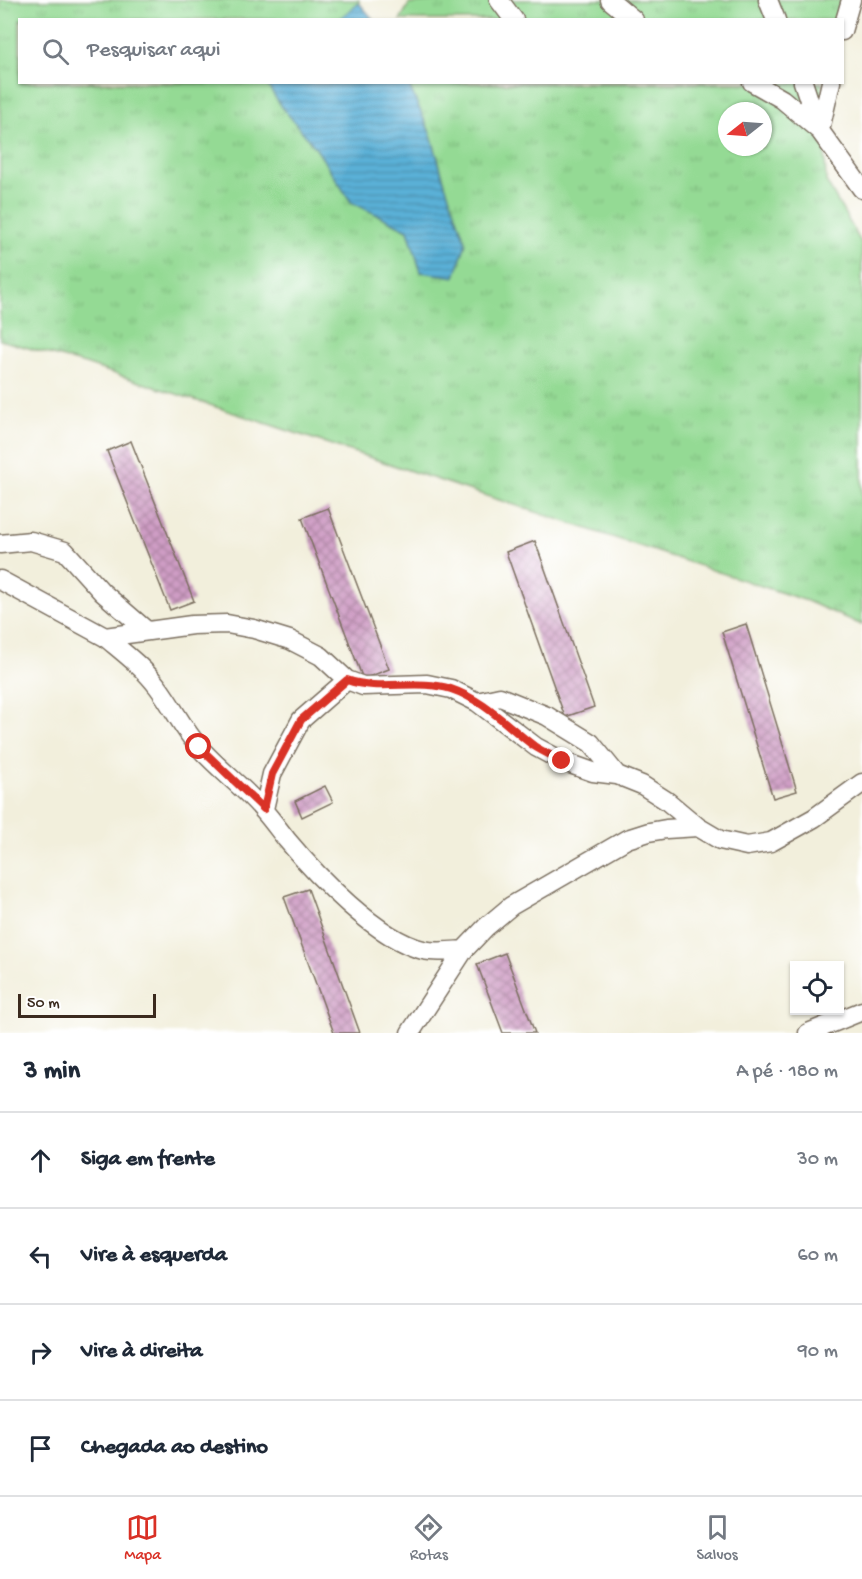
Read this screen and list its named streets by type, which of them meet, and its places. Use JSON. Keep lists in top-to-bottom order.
{
  "scale_bar": "50 m",
  "north": "left",
  "page": {
    "search": "Pesquisar aqui",
    "scale": "50 m",
    "heading": ["3 min", "A pé · 180 m"],
    "list": [
      ["Siga em frente", "30 m"],
      ["Vire à esquerda", "60 m"],
      ["Vire à direita", "90 m"],
      "Chegada ao destino"
    ],
    "nav": ["Mapa", "Rotas", "Salvos"]
  }
}
